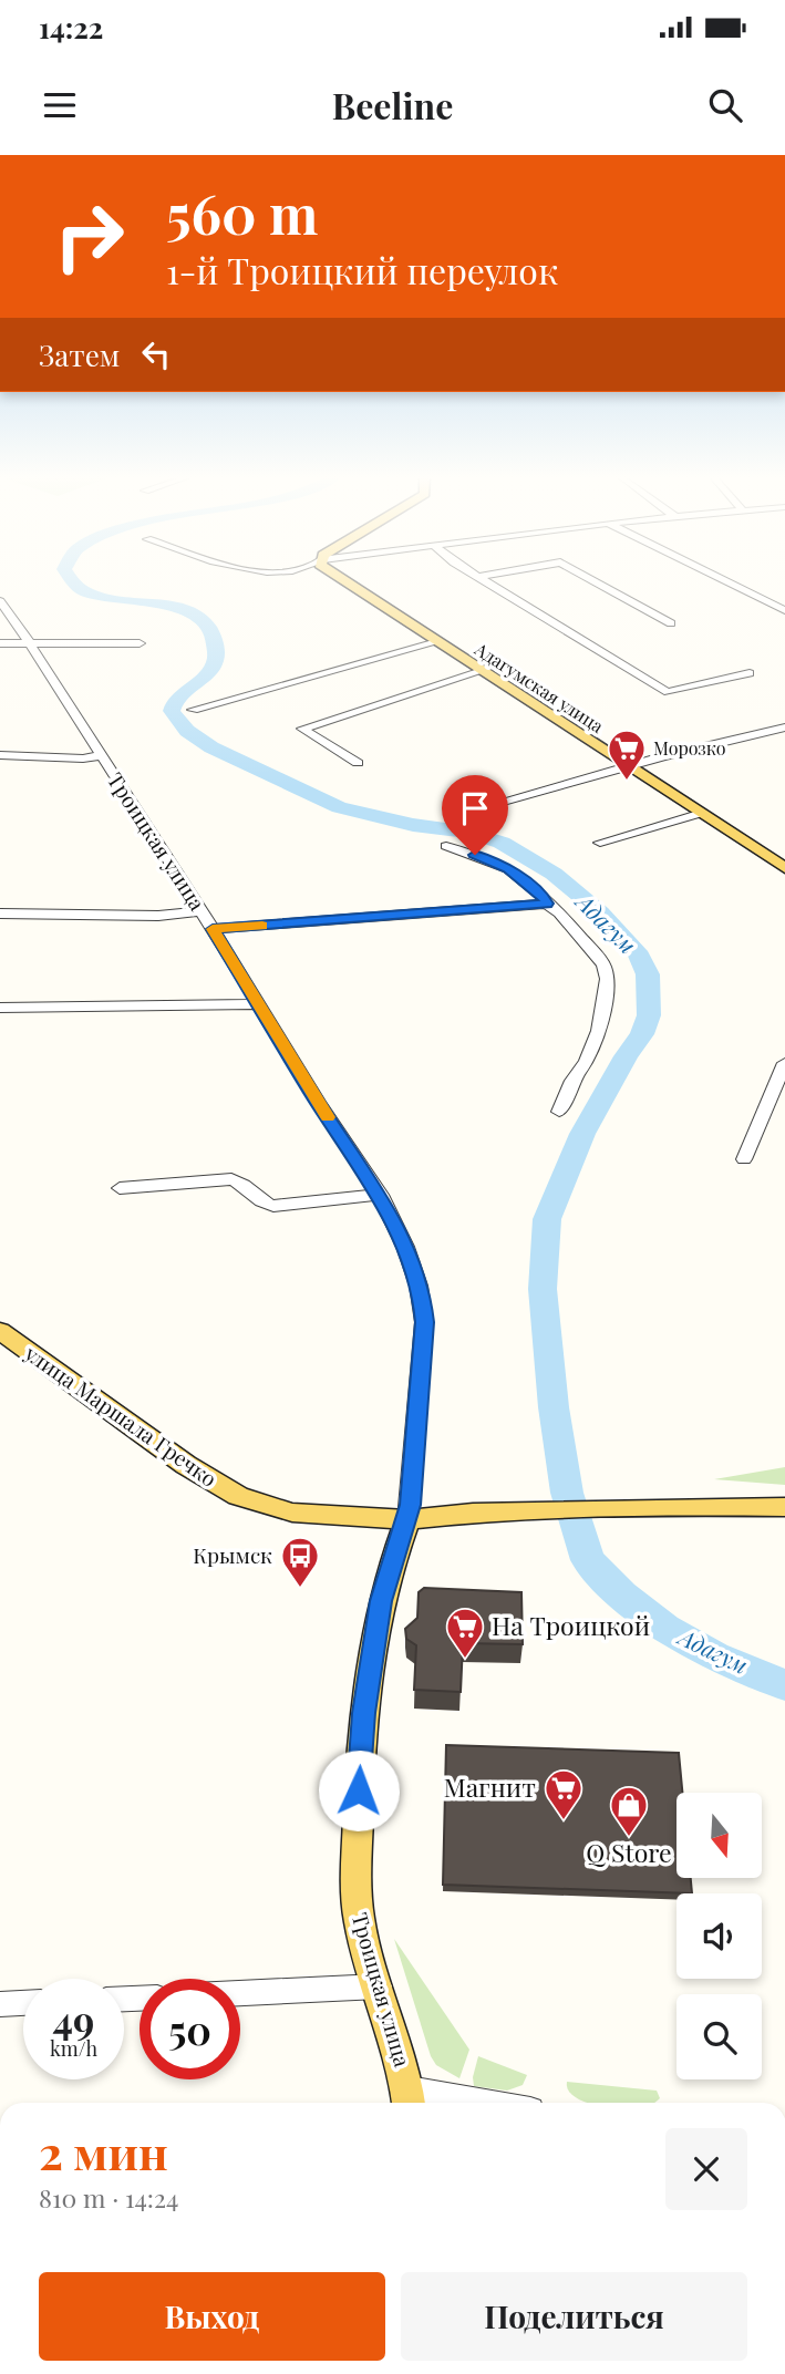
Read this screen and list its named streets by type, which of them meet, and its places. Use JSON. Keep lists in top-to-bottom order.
{
  "streets": {
    "main road": ["Адагумская улица", "Троицкая улица", "улица Маршала Гречко"]
  },
  "crossings": [
    ["Троицкая улица", "улица Маршала Гречко"]
  ],
  "water": ["Адагум"],
  "places": {
    "supermarket": ["Морозко", "На Троицкой", "Магнит"],
    "bus stop": ["Крымск"],
    "shop": ["Q Store"]
  },
  "north": "bottom",
  "page": {
    "status": "14:22",
    "header": "Beeline",
    "turn": ["560 m", "1-й Троицкий переулок"],
    "then": "Затем",
    "speed": "49 km/h",
    "limit": "50",
    "heading": ["2 мин", "810 m · 14:24"],
    "buttons": ["Выход", "Поделиться"]
  }
}
